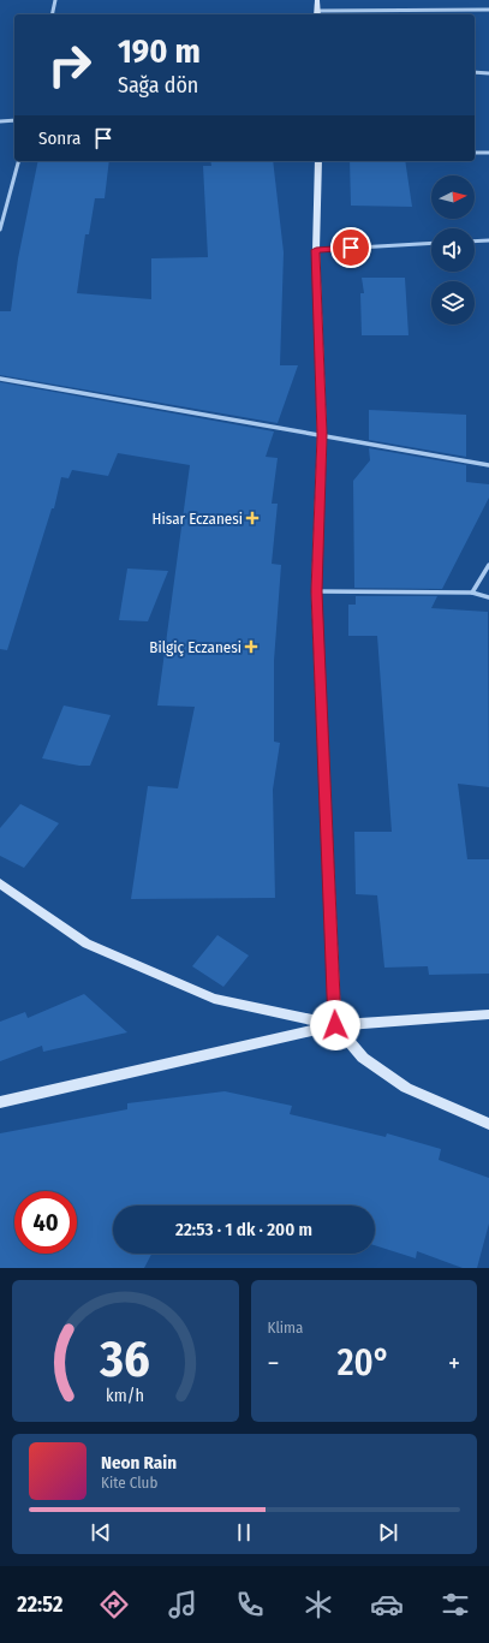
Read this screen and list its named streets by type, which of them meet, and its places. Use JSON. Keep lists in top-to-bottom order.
{
  "places": {
    "health": ["Hisar Eczanesi", "Bilgiç Eczanesi"]
  },
  "north": "right",
  "page": {
    "turn": ["190 m", "Sağa dön"],
    "then": "Sonra",
    "limit": "40",
    "trip": "22:53 · 1 dk · 200 m",
    "tile": "Klima",
    "heat": ["−", "20°", "+"],
    "song": ["Neon Rain", "Kite Club"],
    "tabs": "22:52",
    "gauge": ["36", "km/h"]
  }
}
